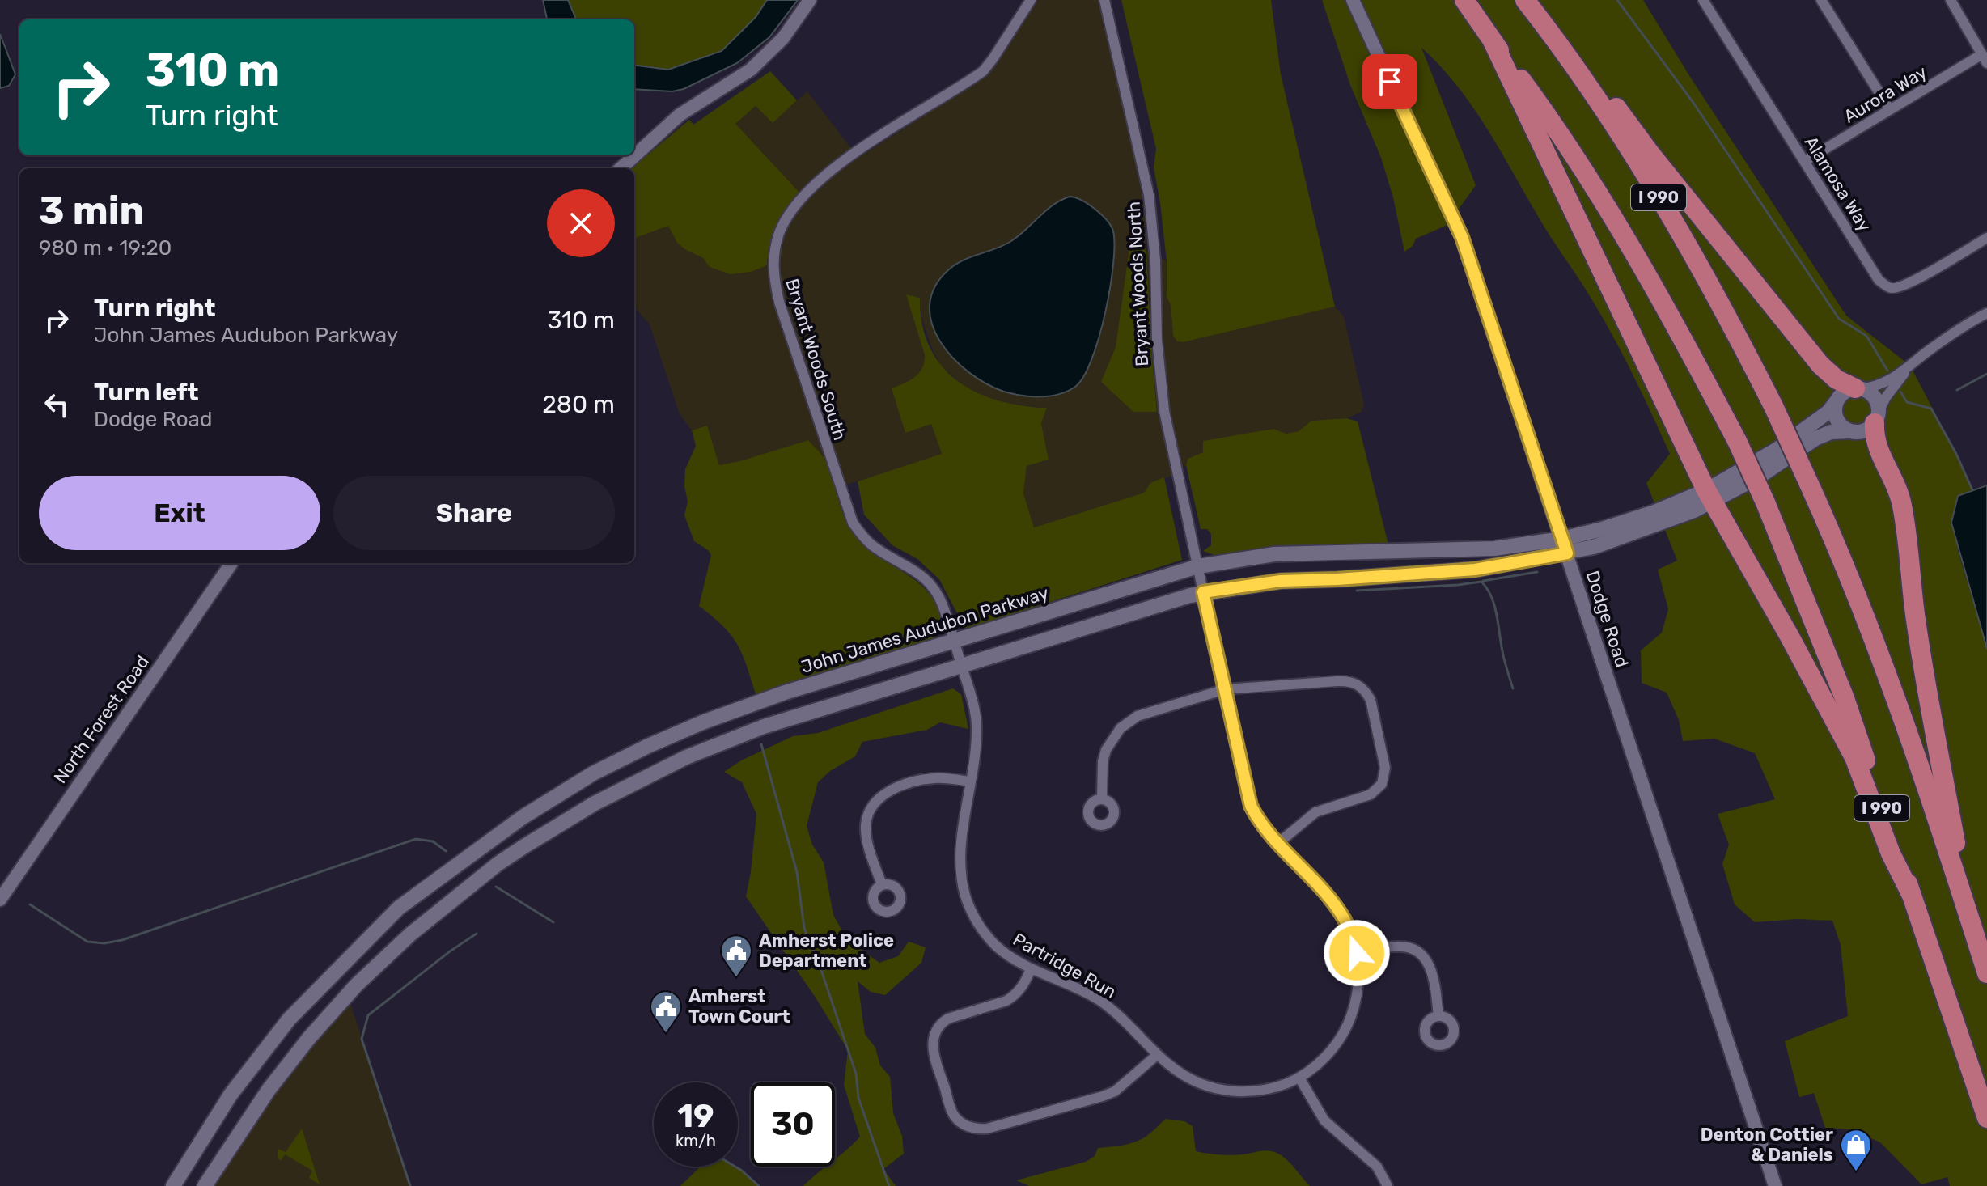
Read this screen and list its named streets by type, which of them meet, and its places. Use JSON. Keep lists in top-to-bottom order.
{
  "streets": {
    "highway": ["I 990"],
    "main road": ["John James Audubon Parkway"],
    "street": [
      "Aurora Way",
      "Alamosa Way",
      "Bryant Woods North",
      "Bryant Woods South",
      "Dodge Road",
      "North Forest Road",
      "Partridge Run"
    ]
  },
  "crossings": [
    ["Aurora Way", "Alamosa Way"],
    ["Bryant Woods North", "John James Audubon Parkway"],
    ["Bryant Woods North", "Partridge Run"],
    ["Bryant Woods South", "John James Audubon Parkway"],
    ["Bryant Woods South", "Partridge Run"],
    ["Dodge Road", "John James Audubon Parkway"],
    ["John James Audubon Parkway", "Partridge Run"]
  ],
  "places": {
    "public building": ["Amherst Police Department", "Amherst Town Court"],
    "shop": ["Denton Cottier & Daniels"]
  },
  "page": {
    "turn": ["310 m", "Turn right"],
    "heading": ["3 min", "980 m · 19:20"],
    "list": [
      {
        "name": "Turn right",
        "note": "John James Audubon Parkway",
        "value": "310 m"
      },
      {
        "name": "Turn left",
        "note": "Dodge Road",
        "value": "280 m"
      }
    ],
    "buttons": ["Exit", "Share"],
    "speed": "19 km/h",
    "limit": "30"
  }
}
